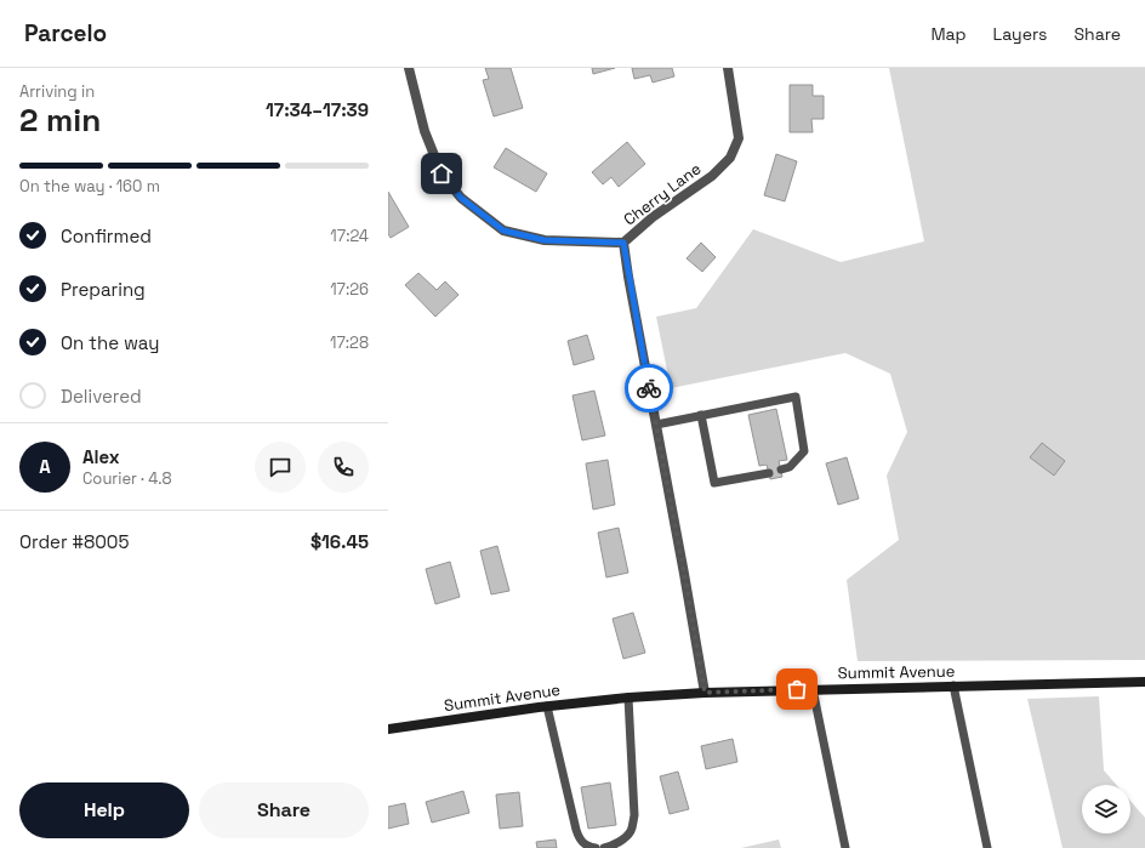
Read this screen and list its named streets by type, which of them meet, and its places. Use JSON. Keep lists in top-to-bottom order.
{
  "streets": {
    "main road": ["Summit Avenue"],
    "street": ["Cherry Lane"]
  },
  "crossings": [
    ["Cherry Lane", "Summit Avenue"]
  ],
  "page": {
    "header": "Parcelo",
    "nav": ["Map", "Layers", "Share"],
    "heading": ["2 min", "Arriving in", "17:34–17:39"],
    "panel": [
      "Alex",
      "Courier · 4.8",
      "Order #8005",
      "$16.45"
    ],
    "bar": "On the way · 160 m",
    "list": [
      ["Confirmed", "17:24"],
      ["Preparing", "17:26"],
      ["On the way", "17:28"],
      "Delivered"
    ],
    "round": "A",
    "buttons": ["Help", "Share"]
  }
}
